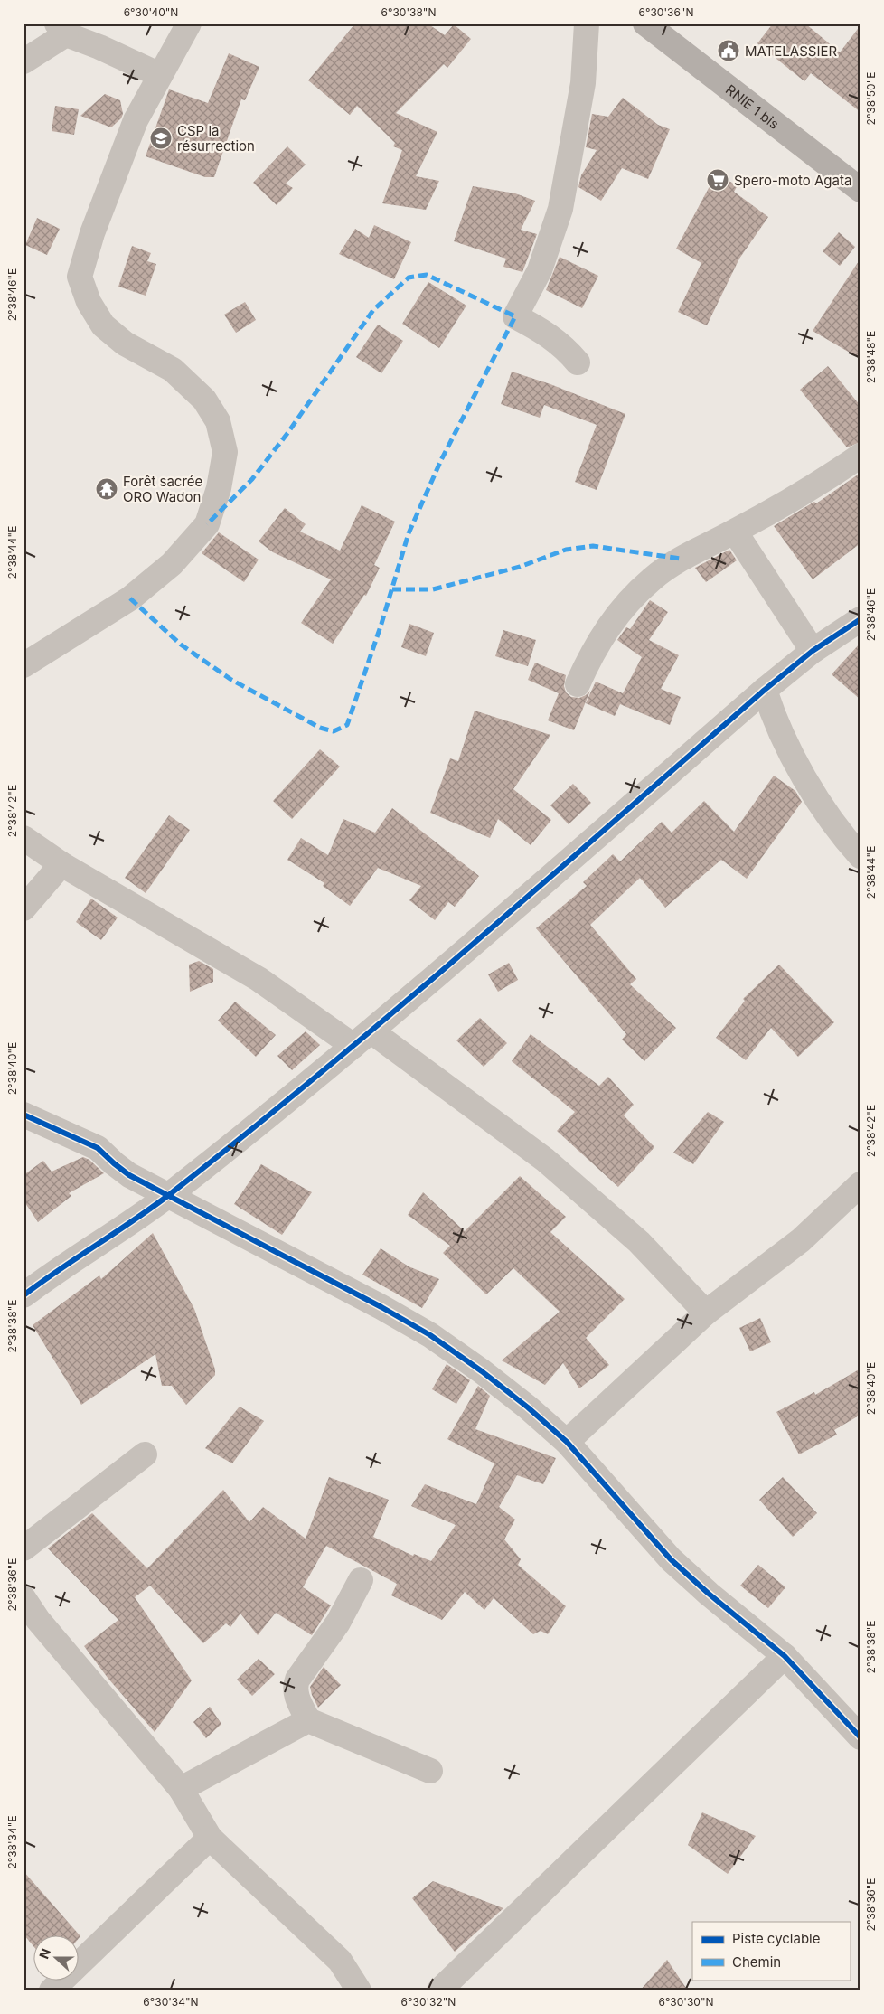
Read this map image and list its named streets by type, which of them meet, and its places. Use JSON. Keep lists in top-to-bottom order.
{
  "streets": {
    "main road": ["RNIE 1 bis"]
  },
  "places": {
    "public building": ["MATELASSIER"],
    "school or university": ["CSP la résurrection"],
    "supermarket": ["Spero-moto Agata"],
    "temple": ["Forêt sacrée ORO Wadon"]
  },
  "legend": ["Piste cyclable", "Chemin"],
  "north": "left",
  "coordinates": [
    "6°30'40\"N",
    "6°30'38\"N",
    "6°30'36\"N",
    "2°38'50\"E",
    "2°38'46\"E",
    "2°38'48\"E",
    "2°38'44\"E",
    "2°38'42\"E",
    "2°38'40\"E",
    "2°38'38\"E",
    "2°38'36\"E",
    "2°38'34\"E",
    "6°30'34\"N",
    "6°30'32\"N",
    "6°30'30\"N"
  ]
}
